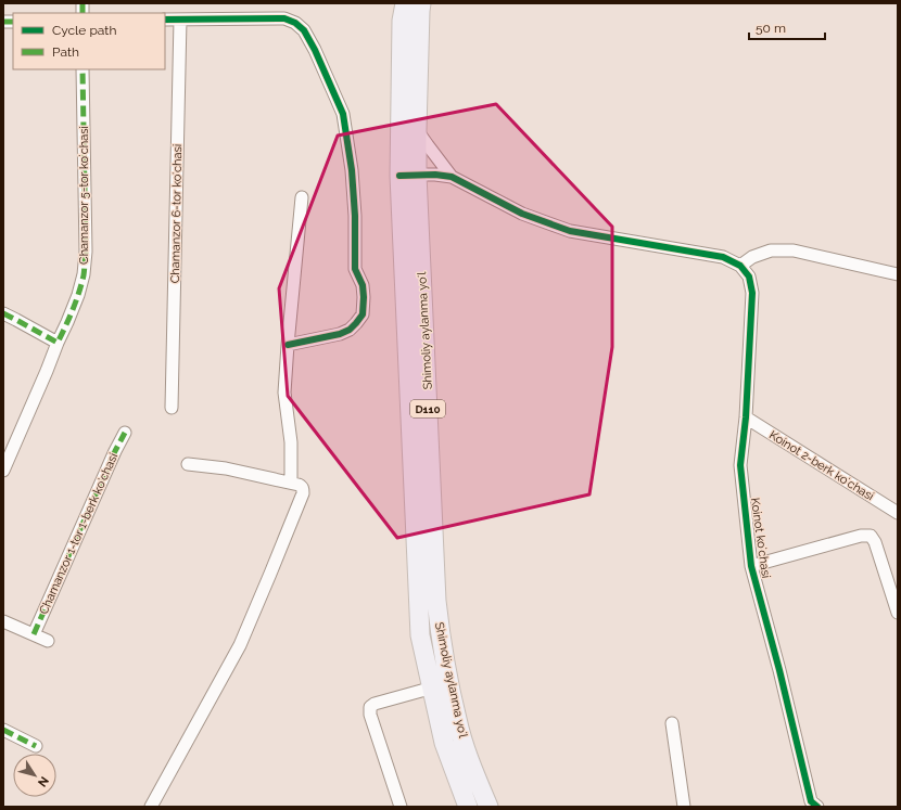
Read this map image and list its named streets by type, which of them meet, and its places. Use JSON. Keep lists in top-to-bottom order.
{
  "streets": {
    "main road": ["Shimoliy aylanma yoʻl", "D110"],
    "street": [
      "Chamanzor 5-tor koʻchasi",
      "Chamanzor 6-tor koʻchasi",
      "Koinot 2-berk koʻchasi",
      "Chamanzor 1-tor 1-berk koʻchasi",
      "Koinot koʻchasi"
    ]
  },
  "crossings": [
    ["Koinot 2-berk koʻchasi", "Koinot koʻchasi"]
  ],
  "legend": ["Cycle path", "Path"],
  "scale_bar": "50 m",
  "north": "bottom right"
}
